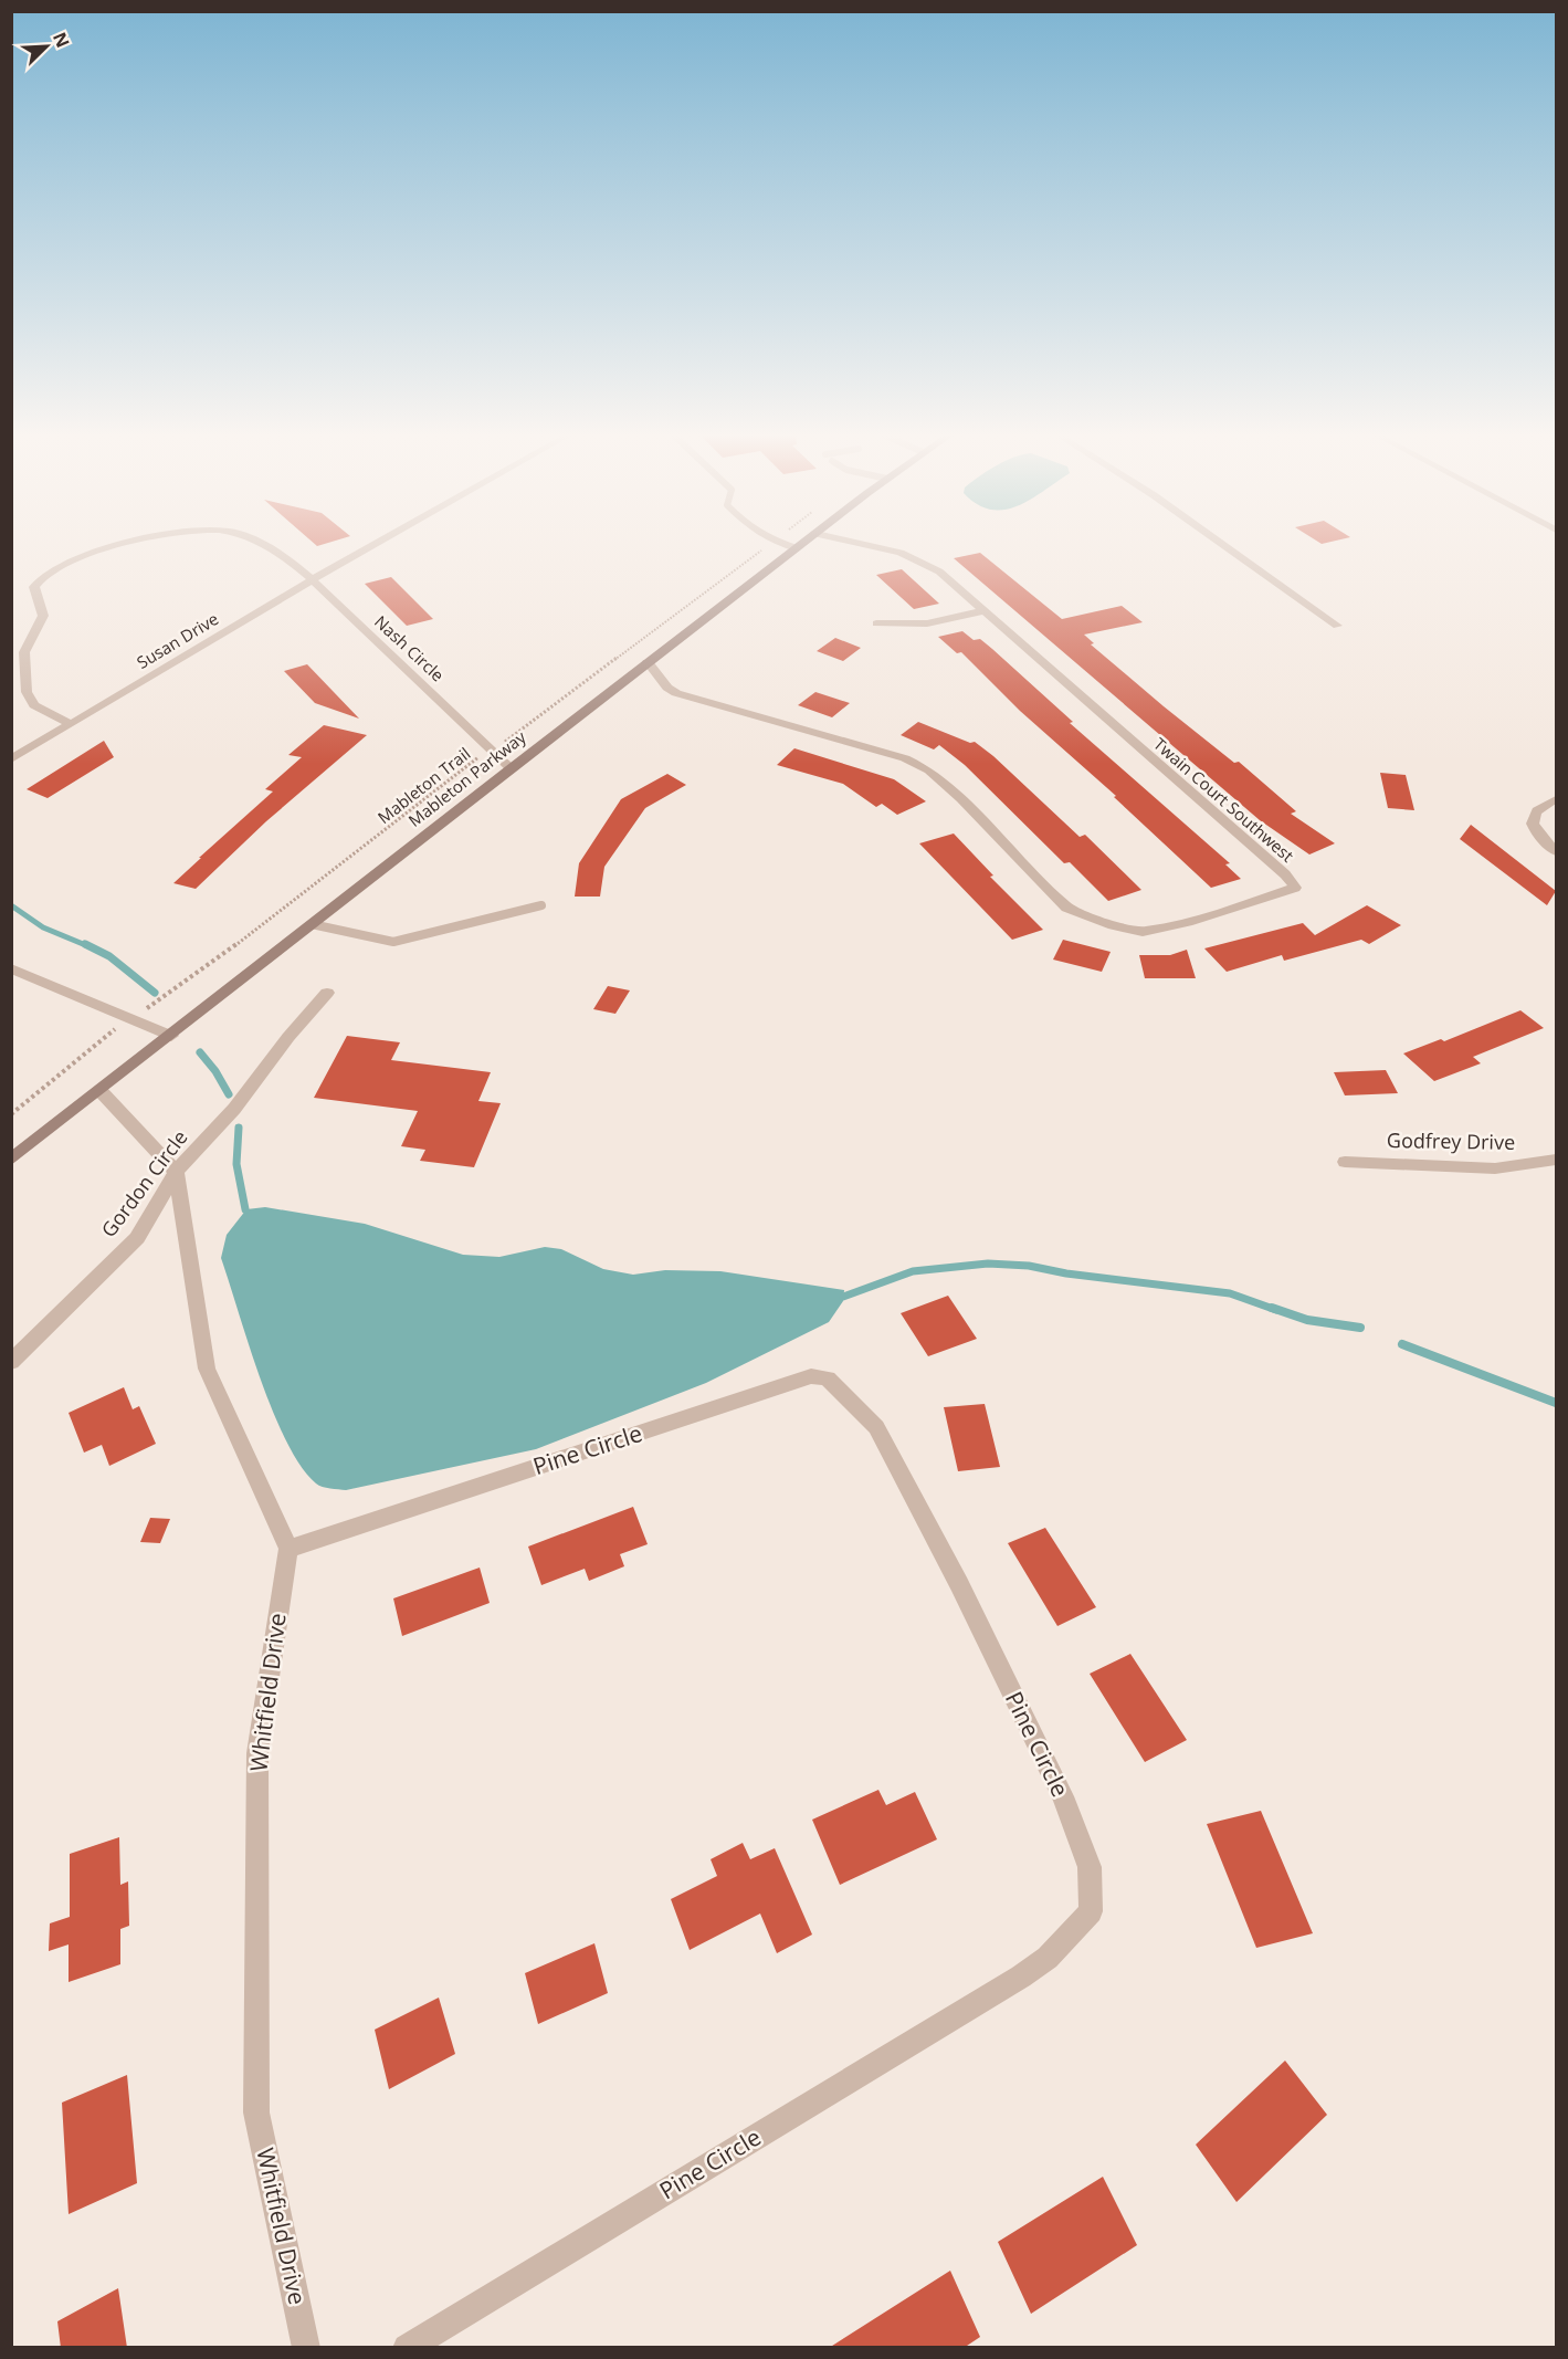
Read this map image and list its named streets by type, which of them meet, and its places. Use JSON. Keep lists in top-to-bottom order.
{
  "streets": {
    "main road": ["Mableton Parkway"],
    "street": [
      "Susan Drive",
      "Nash Circle",
      "Twain Court Southwest",
      "Godfrey Drive",
      "Gordon Circle",
      "Pine Circle",
      "Whitfield Drive"
    ],
    "path": ["Mableton Trail"]
  },
  "crossings": [
    ["Susan Drive", "Nash Circle"],
    ["Nash Circle", "Mableton Parkway"],
    ["Nash Circle", "Mableton Trail"],
    ["Mableton Parkway", "Twain Court Southwest"],
    ["Pine Circle", "Whitfield Drive"]
  ],
  "north": "top right"
}
